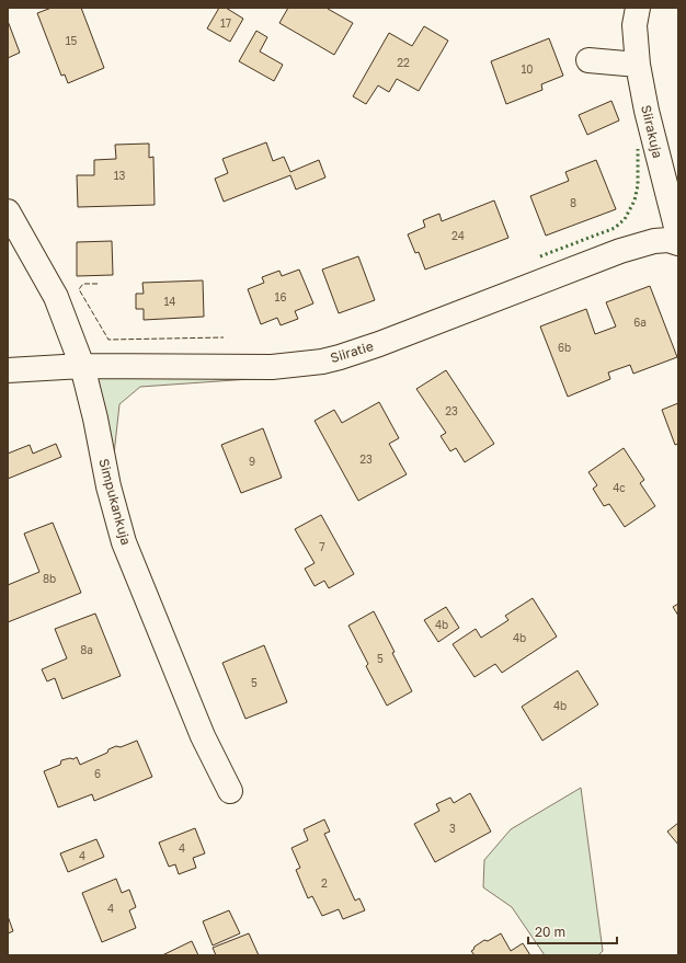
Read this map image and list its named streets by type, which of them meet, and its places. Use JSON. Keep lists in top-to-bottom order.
{
  "streets": {
    "street": ["Siirakuja", "Siiratie", "Simpukankuja"]
  },
  "crossings": [
    ["Siiratie", "Simpukankuja"]
  ],
  "house_numbers": [
    "17",
    "15",
    "22",
    "10",
    "13",
    "8",
    "24",
    "16",
    "14",
    "6a",
    "6b",
    "23",
    "23",
    "9",
    "4c",
    "7",
    "8b",
    "4b",
    "4b",
    "8a",
    "5",
    "5",
    "4b",
    "6",
    "3",
    "4",
    "4",
    "2",
    "4"
  ],
  "scale_bar": "20 m"
}
